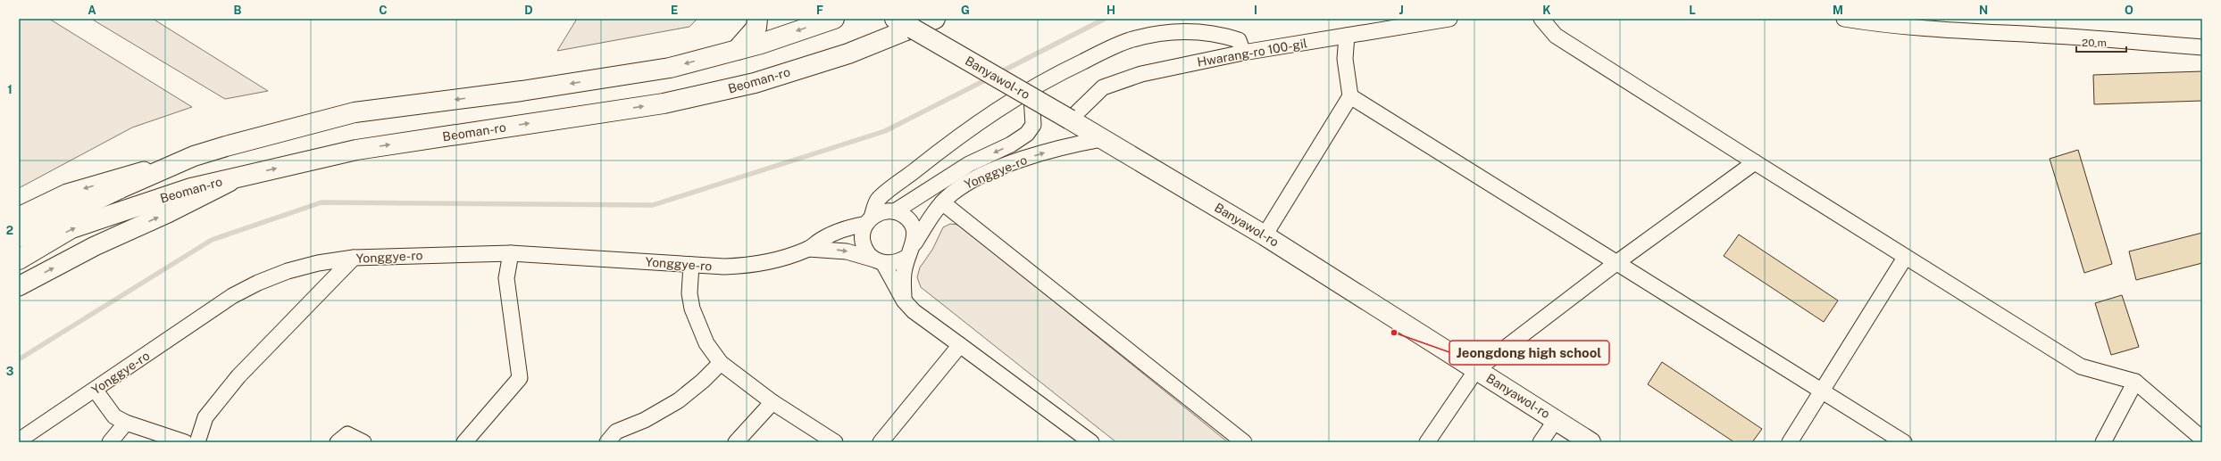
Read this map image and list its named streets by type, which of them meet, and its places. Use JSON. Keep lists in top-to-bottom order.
{
  "streets": {
    "main road": ["Banyawol-ro", "Beoman-ro"],
    "street": ["Hwarang-ro 100-gil", "Yonggye-ro"]
  },
  "crossings": [
    ["Hwarang-ro 100-gil", "Banyawol-ro"],
    ["Banyawol-ro", "Beoman-ro"],
    ["Banyawol-ro", "Yonggye-ro"]
  ],
  "places": ["Jeongdong high school"],
  "scale_bar": "20 m",
  "grid": {
    "columns": [
      "A",
      "B",
      "C",
      "D",
      "E",
      "F",
      "G",
      "H",
      "I",
      "J",
      "K",
      "L",
      "M",
      "N",
      "O"
    ],
    "rows": ["1", "2", "3"]
  }
}
